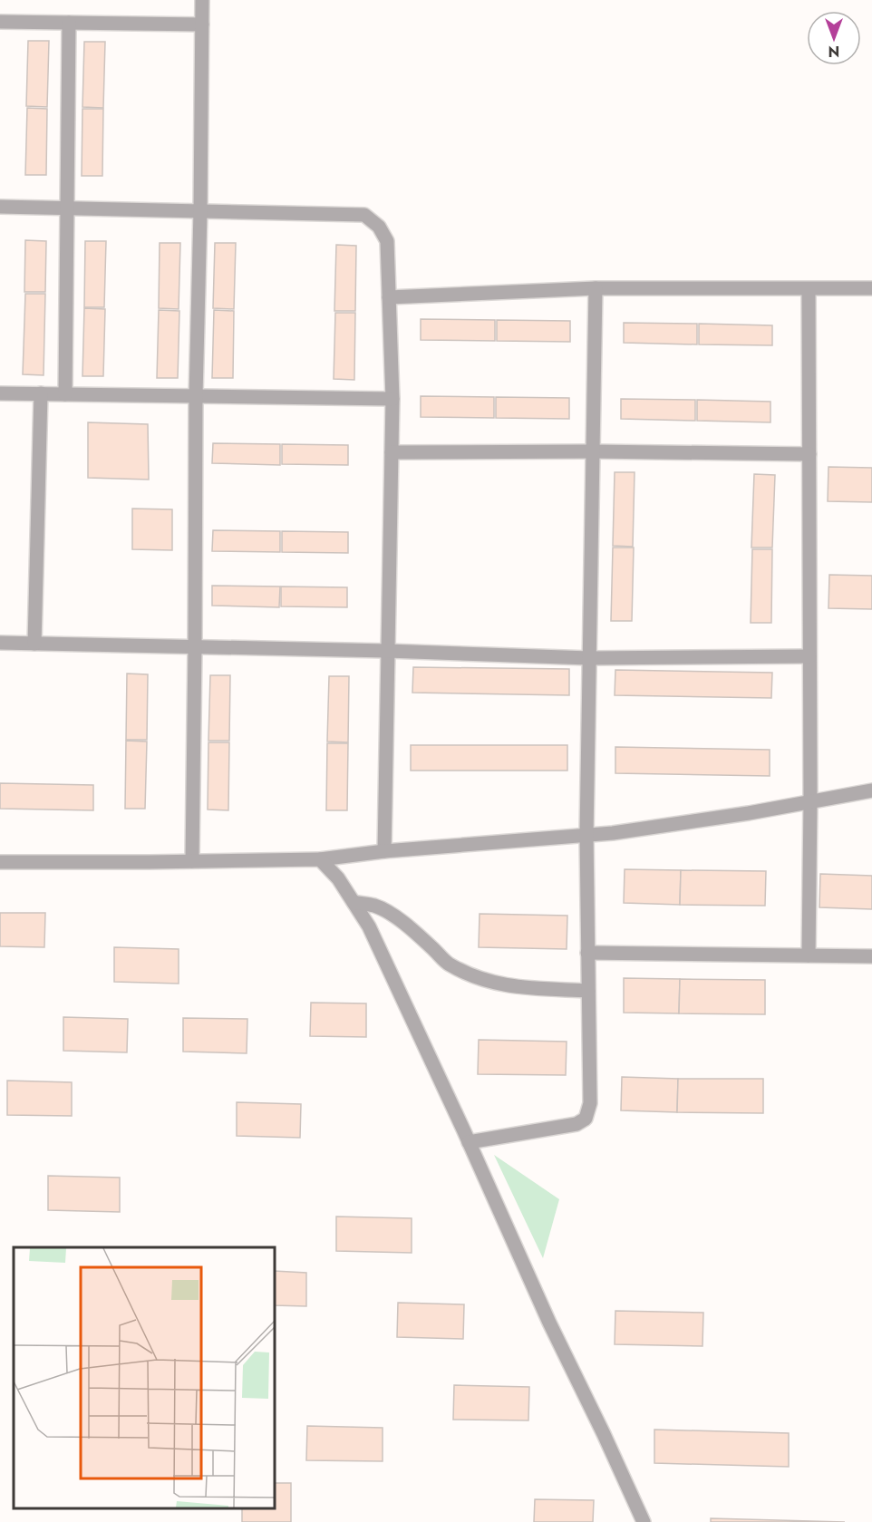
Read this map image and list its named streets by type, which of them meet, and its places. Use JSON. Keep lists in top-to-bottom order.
{
  "north": "bottom"
}
